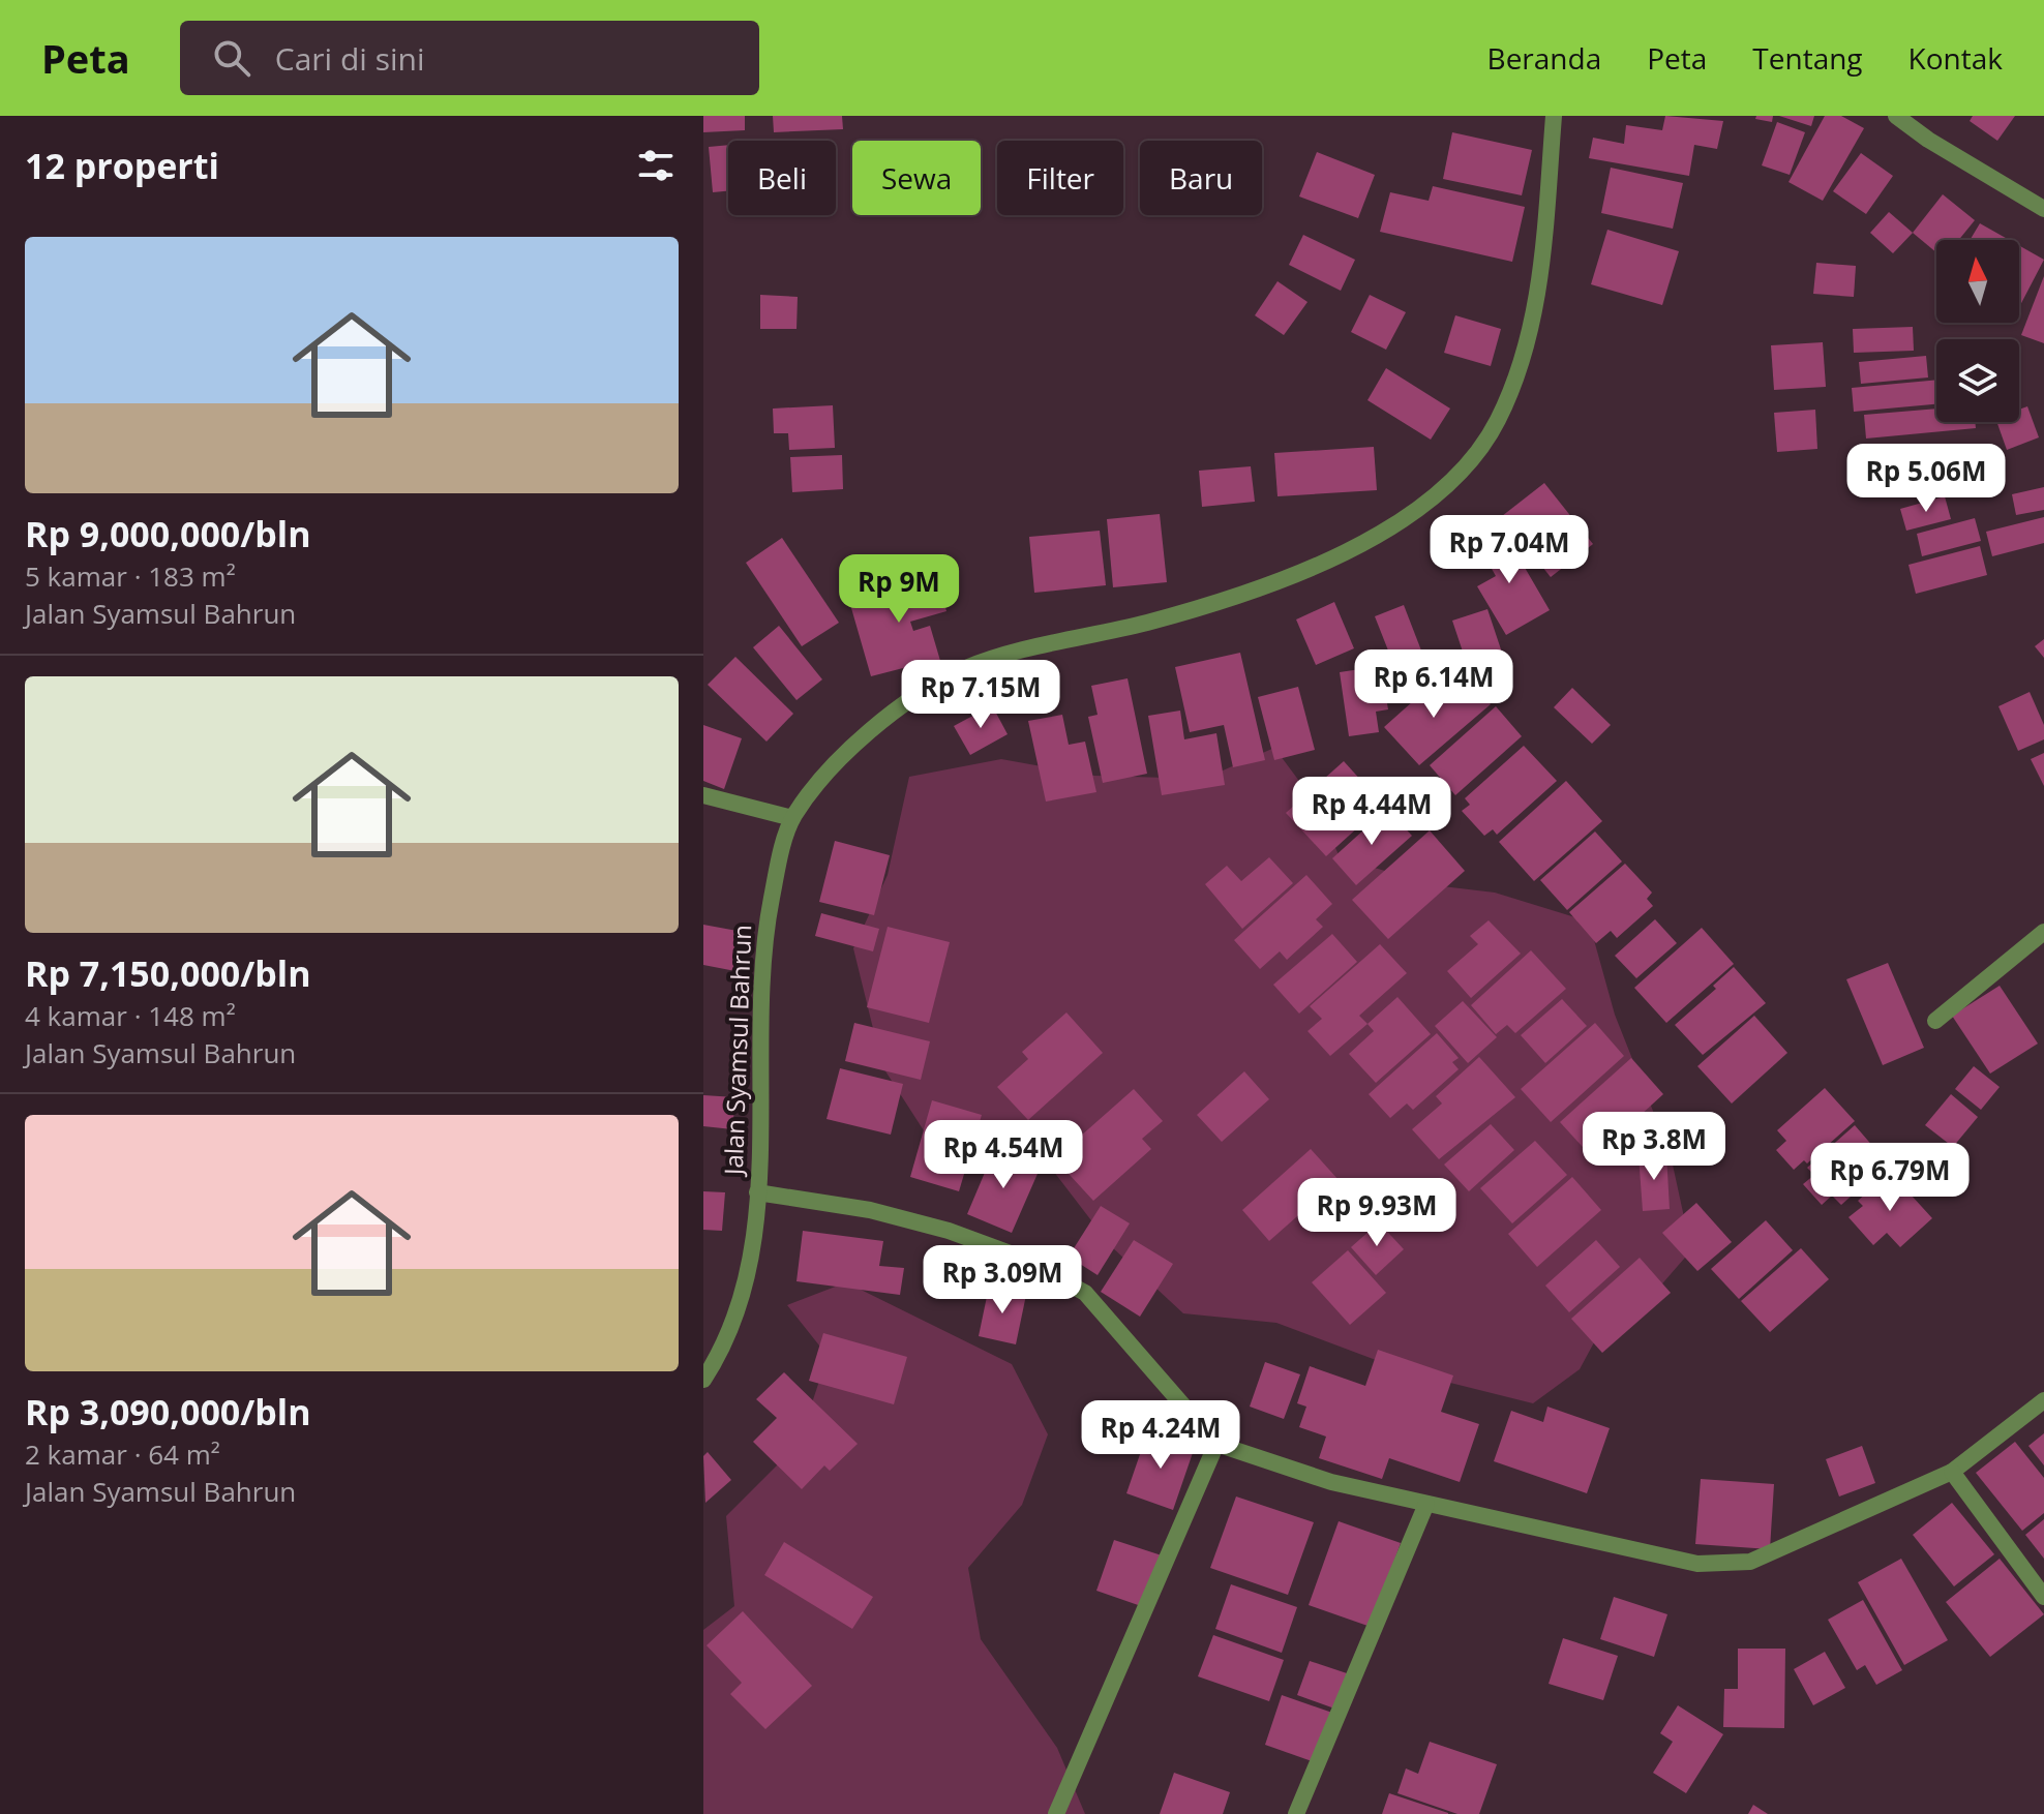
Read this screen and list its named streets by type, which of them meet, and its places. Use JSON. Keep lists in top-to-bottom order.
{
  "streets": {
    "street": ["Jalan Syamsul Bahrun"]
  },
  "north": "top",
  "page": {
    "header": "Peta",
    "search": "Cari di sini",
    "nav": [
      "Beranda",
      "Peta",
      "Tentang",
      "Kontak"
    ],
    "heading": "12 properti",
    "chip": [
      "Beli",
      "Sewa",
      "Filter",
      "Baru"
    ],
    "list": [
      {
        "name": "Rp 9,000,000/bln",
        "note": "5 kamar · 183 m² · Jalan Syamsul Bahrun"
      },
      {
        "name": "Rp 7,150,000/bln",
        "note": "4 kamar · 148 m² · Jalan Syamsul Bahrun"
      },
      {
        "name": "Rp 3,090,000/bln",
        "note": "2 kamar · 64 m² · Jalan Syamsul Bahrun"
      }
    ],
    "price": [
      "Rp 5.06M",
      "Rp 7.04M",
      "Rp 9M",
      "Rp 6.14M",
      "Rp 7.15M",
      "Rp 4.44M",
      "Rp 3.8M",
      "Rp 4.54M",
      "Rp 6.79M",
      "Rp 9.93M",
      "Rp 3.09M",
      "Rp 4.24M"
    ]
  }
}
